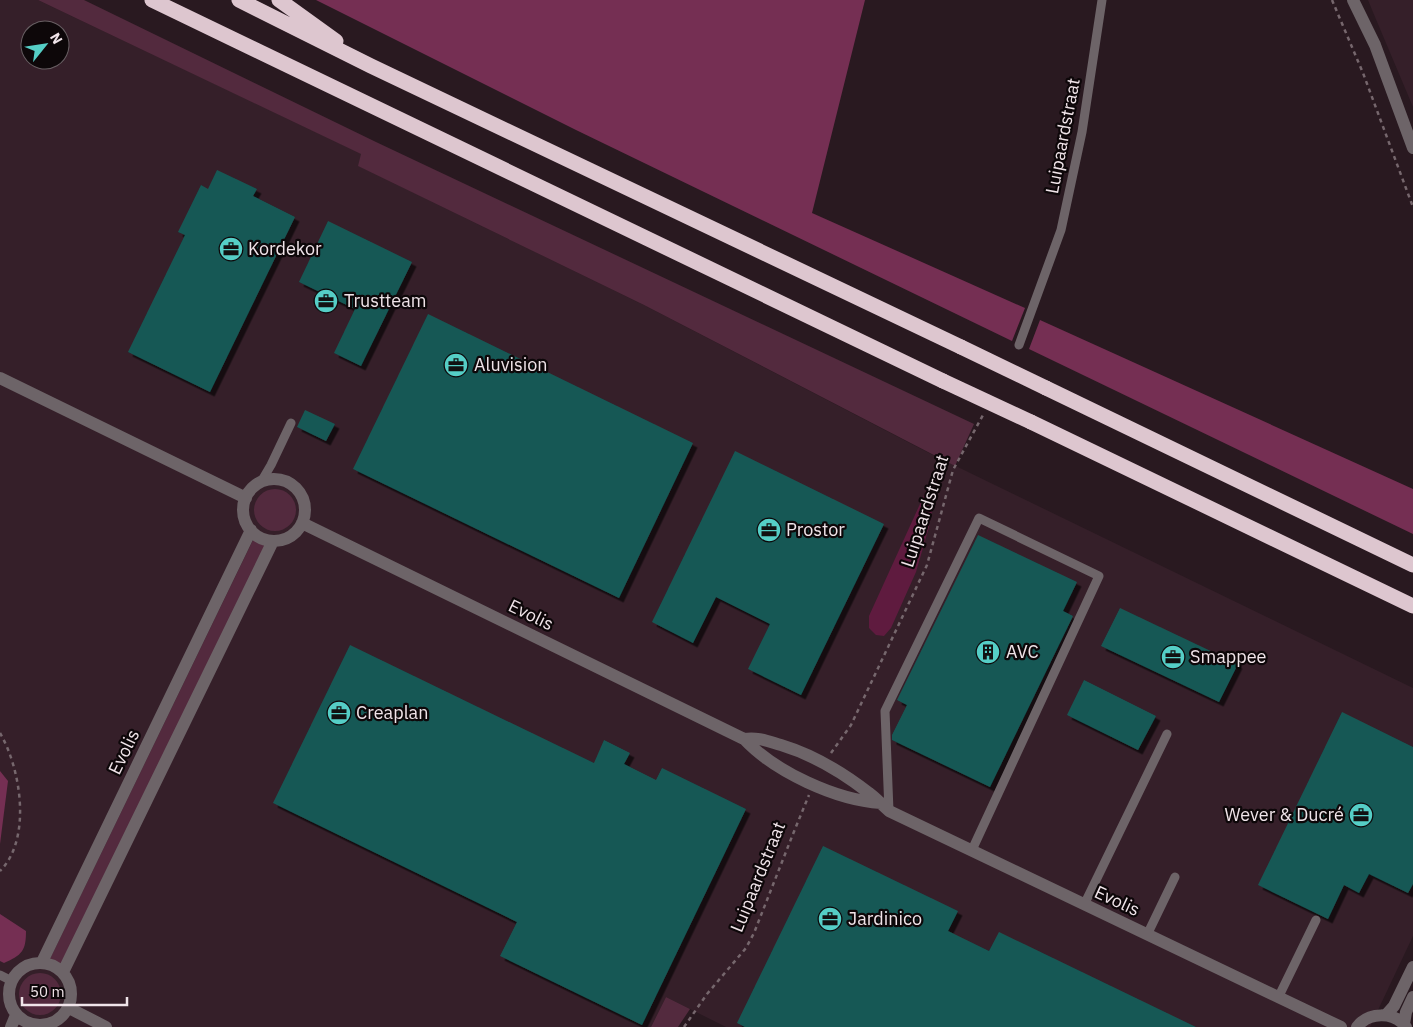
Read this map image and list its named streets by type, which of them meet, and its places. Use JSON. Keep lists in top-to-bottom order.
{
  "streets": {
    "street": ["Evolis"],
    "lane": ["Luipaardstraat"]
  },
  "crossings": [
    ["Luipaardstraat", "Evolis"]
  ],
  "places": {
    "office": [
      "Kordekor",
      "Trustteam",
      "Aluvision",
      "Prostor",
      "Smappee",
      "Creaplan",
      "Wever & Ducré",
      "Jardinico"
    ],
    "building": ["AVC"]
  },
  "scale_bar": "50 m",
  "north": "top right"
}
